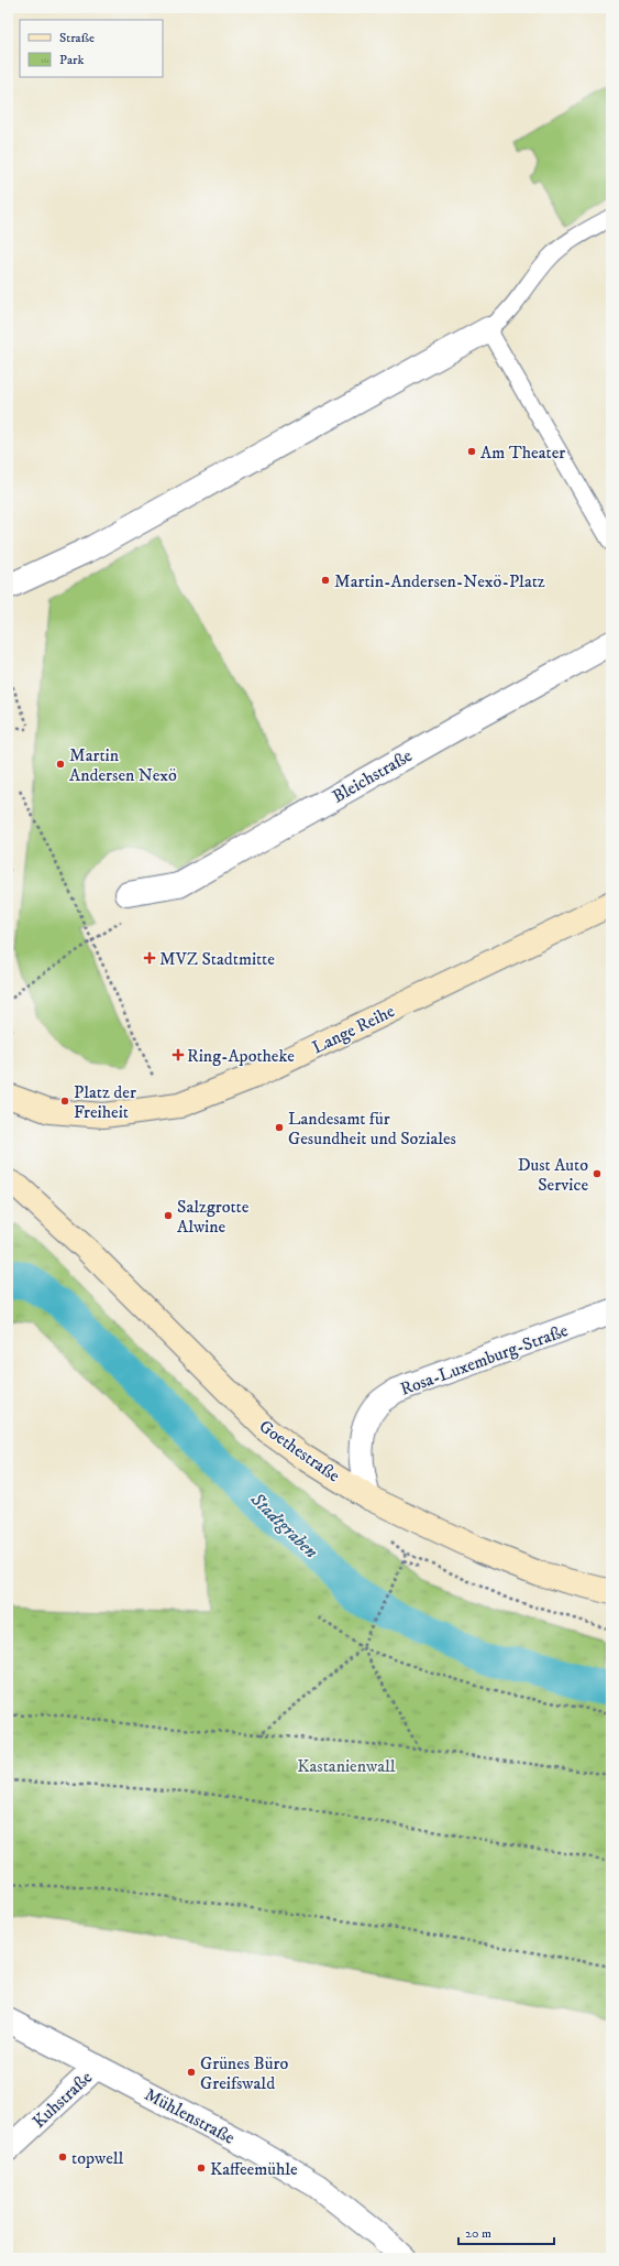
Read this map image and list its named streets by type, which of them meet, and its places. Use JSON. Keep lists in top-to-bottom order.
{
  "streets": {
    "main road": ["Lange Reihe", "Goethestraße"],
    "street": [
      "Bleichstraße",
      "Rosa-Luxemburg-Straße",
      "Kuhstraße",
      "Mühlenstraße"
    ]
  },
  "crossings": [
    ["Rosa-Luxemburg-Straße", "Goethestraße"],
    ["Kuhstraße", "Mühlenstraße"]
  ],
  "water": ["Stadtgraben"],
  "parks": ["Kastanienwall"],
  "places": {
    "other": [
      "Am Theater",
      "Martin-Andersen-Nexö-Platz",
      "Martin Andersen Nexö",
      "Platz der Freiheit",
      "Landesamt für Gesundheit und Soziales",
      "Dust Auto Service",
      "Salzgrotte Alwine",
      "Grünes Büro Greifswald",
      "topwell",
      "Kaffeemühle"
    ],
    "health": ["MVZ Stadtmitte", "Ring-Apotheke"]
  },
  "legend": ["Straße", "Park"],
  "scale_bar": "20 m"
}
